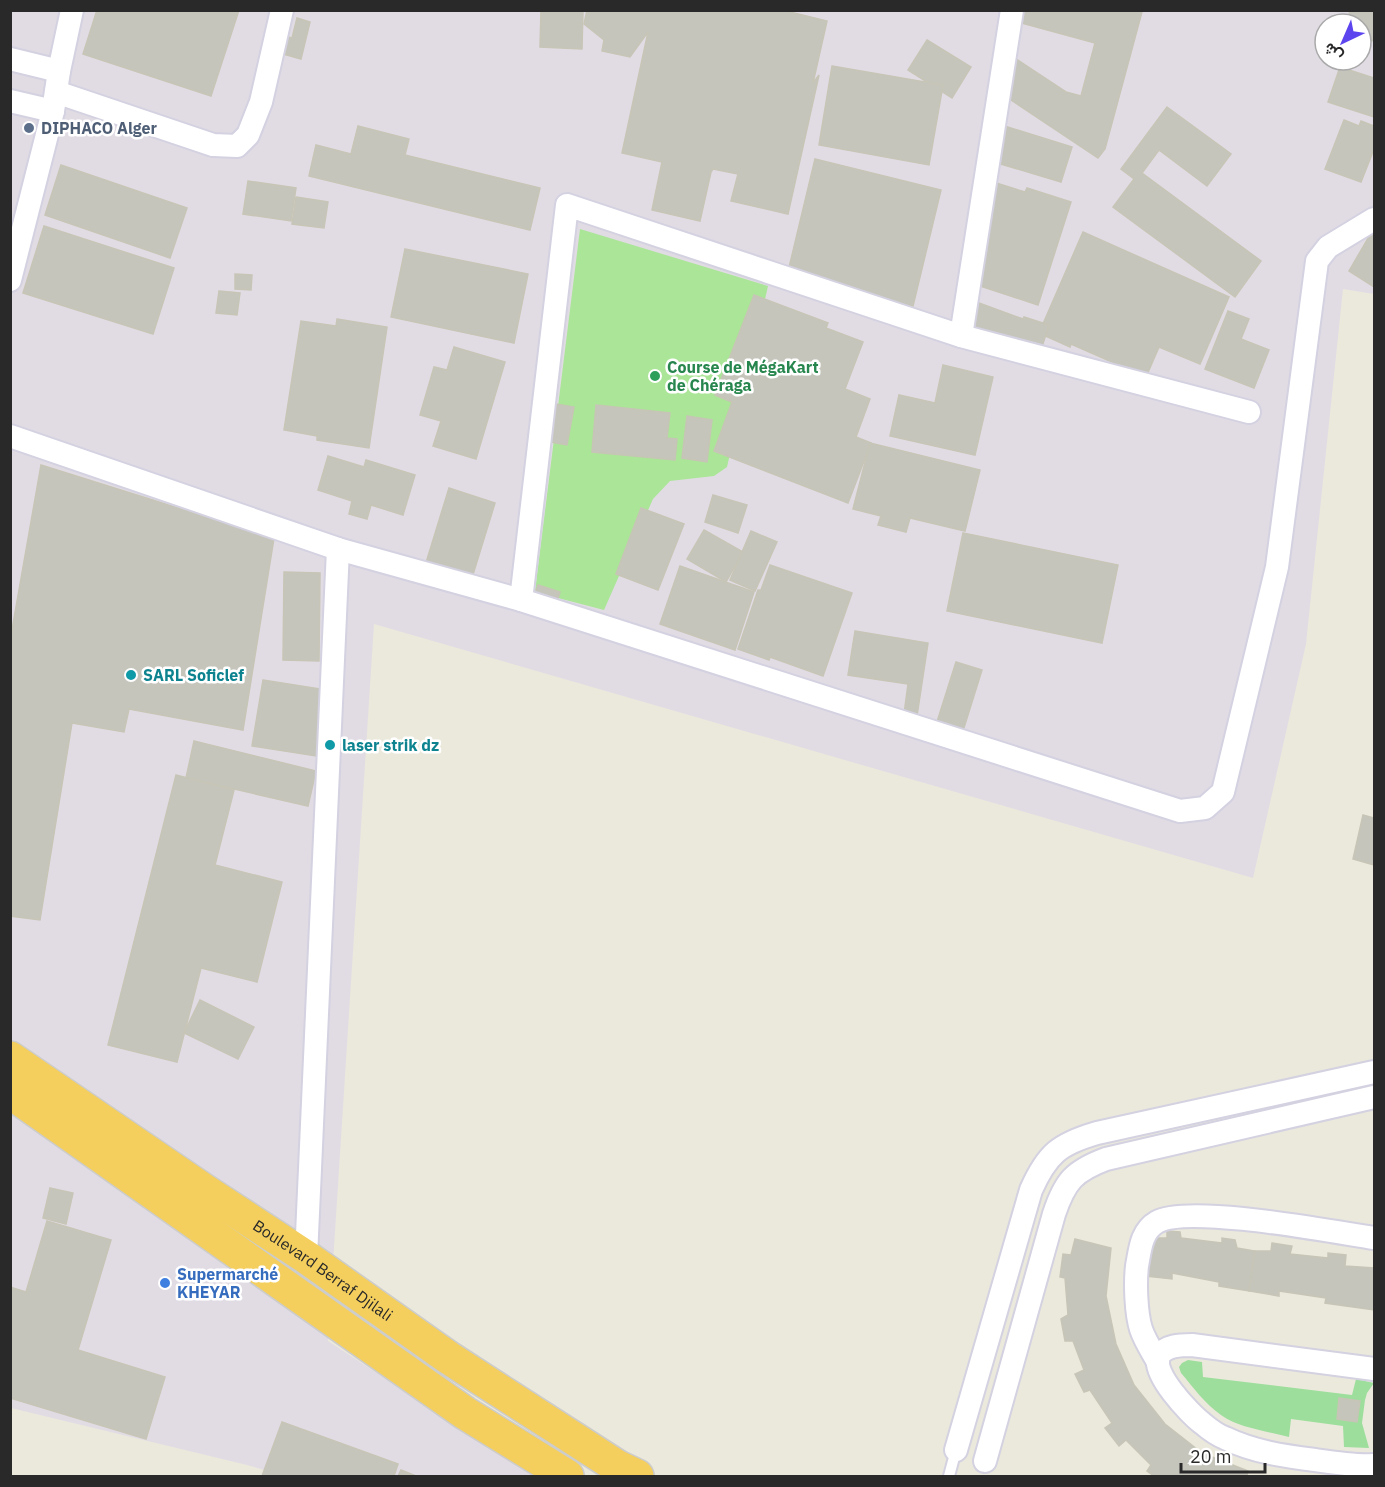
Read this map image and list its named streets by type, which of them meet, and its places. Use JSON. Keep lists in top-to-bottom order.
{
  "streets": {
    "highway": ["Boulevard Berraf Djilali"]
  },
  "places": [
    "DIPHACO Alger",
    "Course de MégaKart de Chéraga",
    "SARL Soficlef",
    "laser strik dz",
    "Supermarché KHEYAR"
  ],
  "scale_bar": "20 m",
  "north": "bottom left"
}
